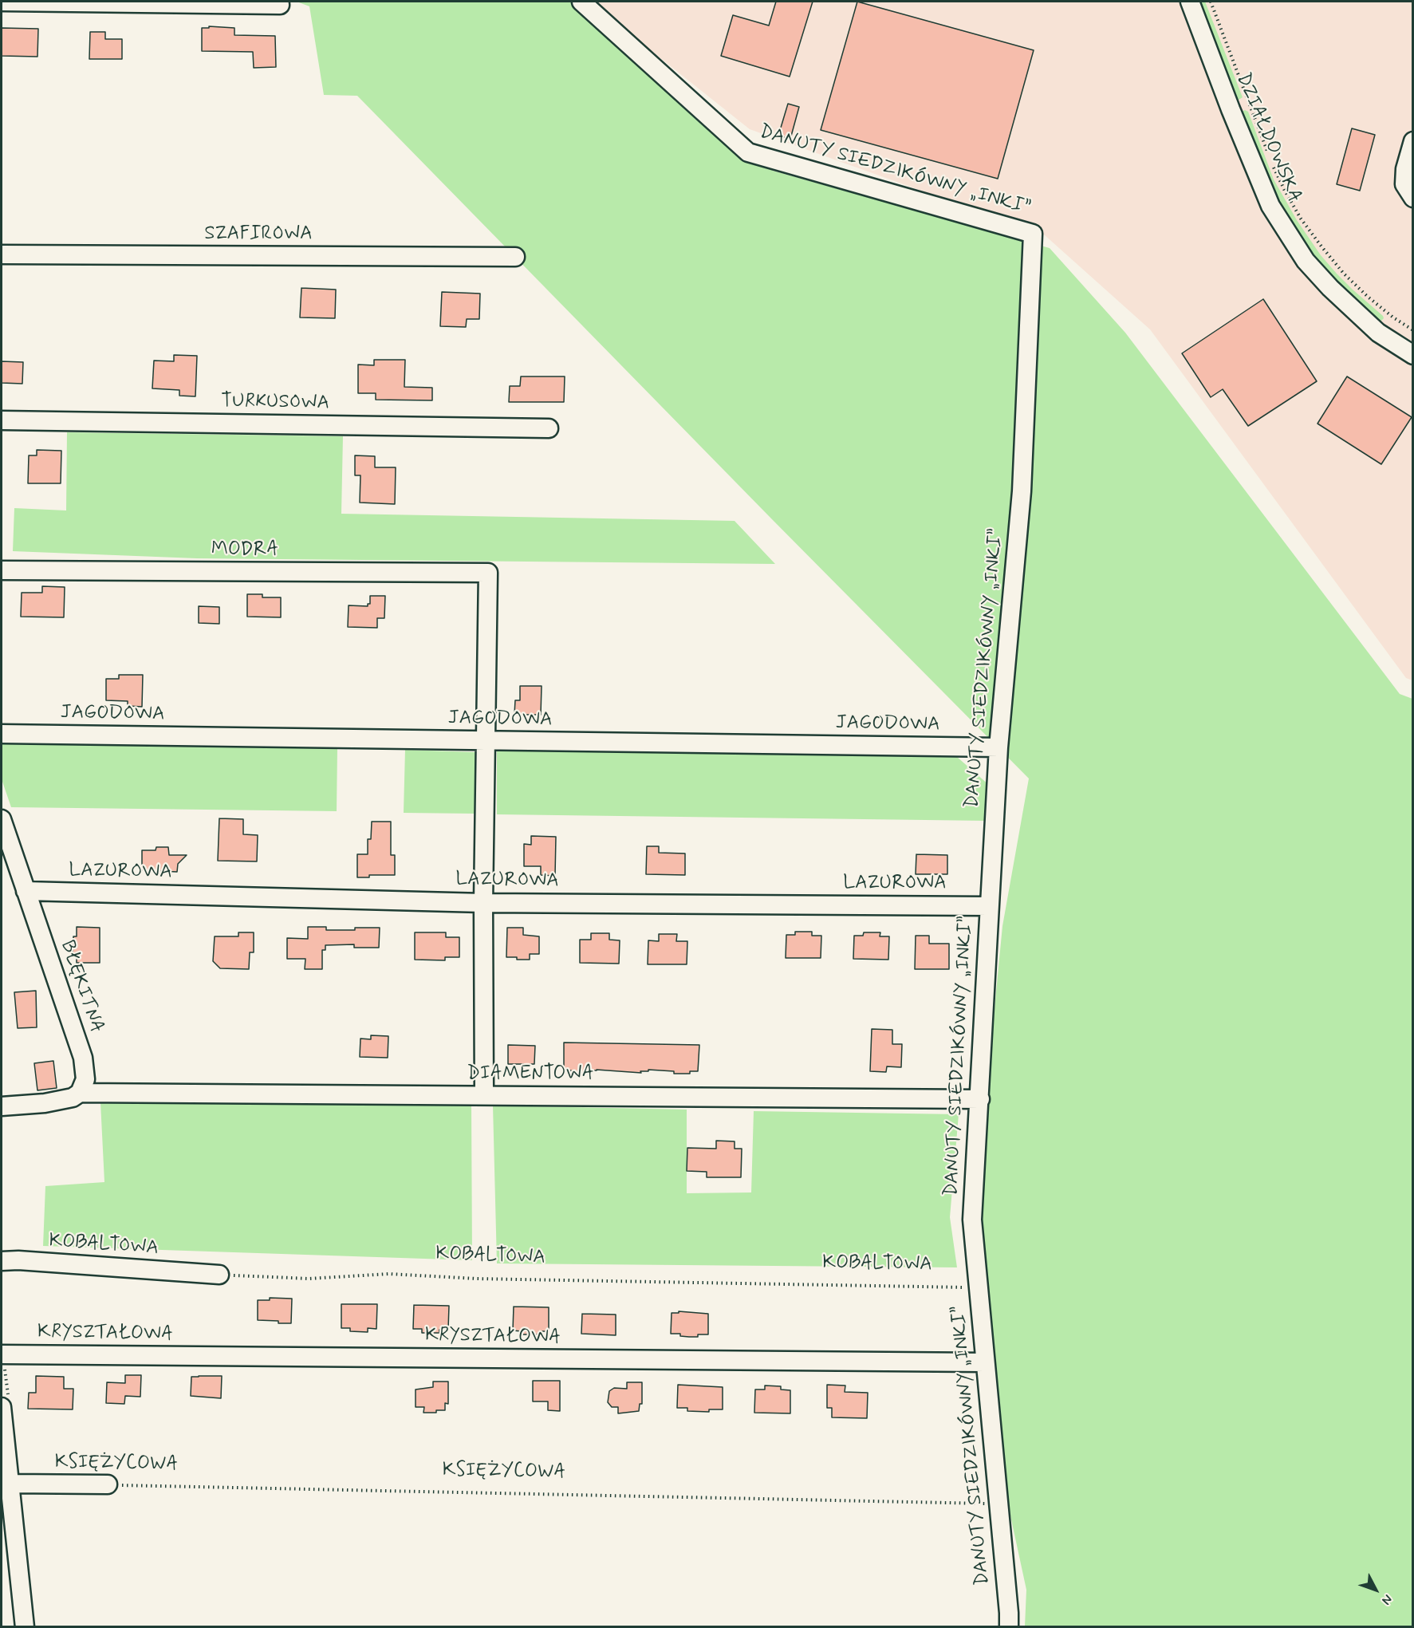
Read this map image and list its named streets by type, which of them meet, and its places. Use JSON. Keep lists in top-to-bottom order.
{
  "streets": {
    "street": [
      "DZIAŁDOWSKA",
      "DANUTY SIEDZIKÓWNY „INKI”",
      "SZAFIROWA",
      "TURKUSOWA",
      "MODRA",
      "JAGODOWA",
      "LAZUROWA",
      "BŁĘKITNA",
      "DIAMENTOWA",
      "KOBALTOWA",
      "KRYSZTAŁOWA",
      "KSIĘŻYCOWA"
    ]
  },
  "crossings": [
    ["DANUTY SIEDZIKÓWNY „INKI”", "JAGODOWA"],
    ["DANUTY SIEDZIKÓWNY „INKI”", "LAZUROWA"],
    ["DANUTY SIEDZIKÓWNY „INKI”", "DIAMENTOWA"],
    ["DANUTY SIEDZIKÓWNY „INKI”", "KOBALTOWA"],
    ["DANUTY SIEDZIKÓWNY „INKI”", "KRYSZTAŁOWA"],
    ["DANUTY SIEDZIKÓWNY „INKI”", "KSIĘŻYCOWA"],
    ["MODRA", "JAGODOWA"],
    ["LAZUROWA", "BŁĘKITNA"],
    ["BŁĘKITNA", "DIAMENTOWA"]
  ],
  "north": "bottom right"
}
